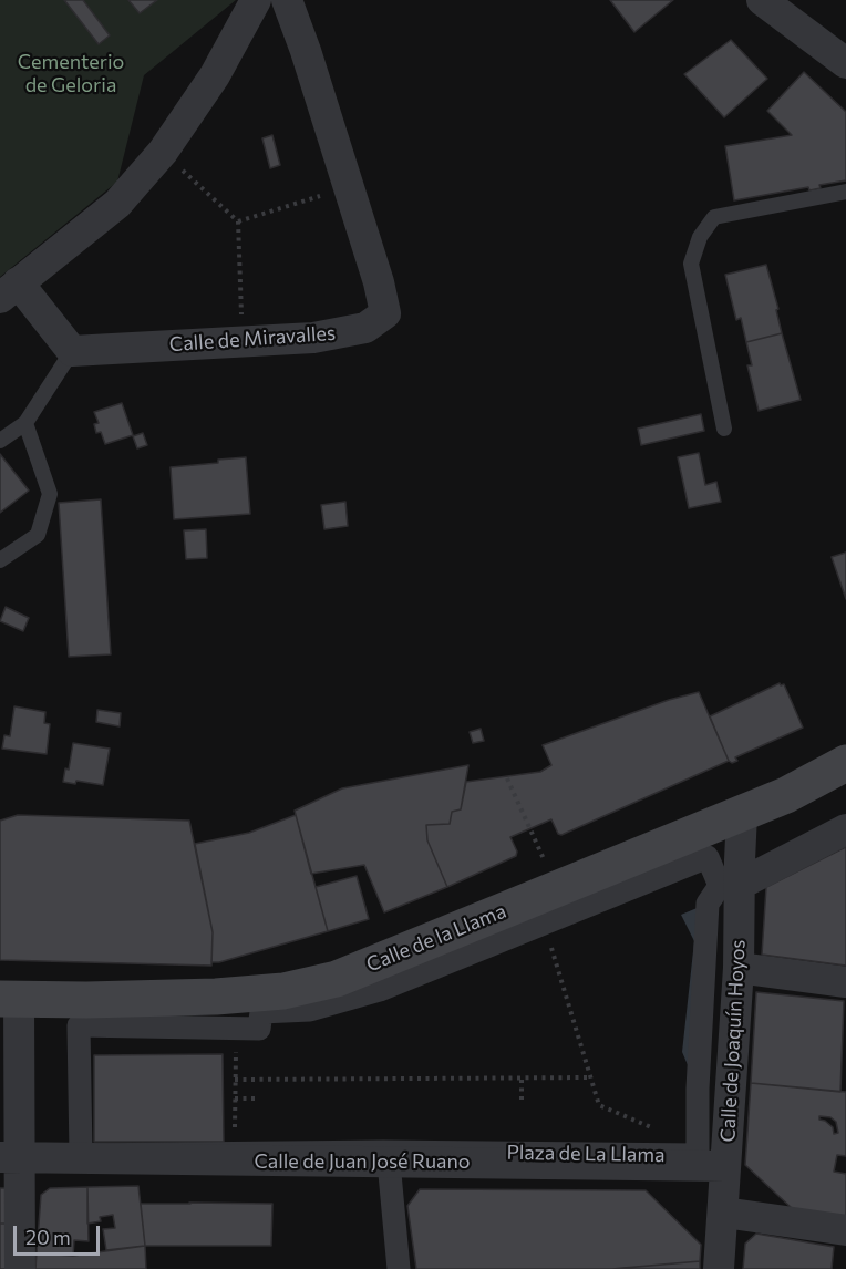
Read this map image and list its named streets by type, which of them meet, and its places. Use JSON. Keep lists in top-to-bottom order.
{
  "streets": {
    "main road": ["Calle de la Llama"],
    "street": [
      "Calle de Miravalles",
      "Calle de Joaquín Hoyos",
      "Plaza de La Llama",
      "Calle de Juan José Ruano"
    ]
  },
  "crossings": [
    ["Calle de la Llama", "Calle de Joaquín Hoyos"],
    ["Calle de Joaquín Hoyos", "Calle de Juan José Ruano"]
  ],
  "parks": ["Cementerio de Geloria"],
  "scale_bar": "20 m"
}
